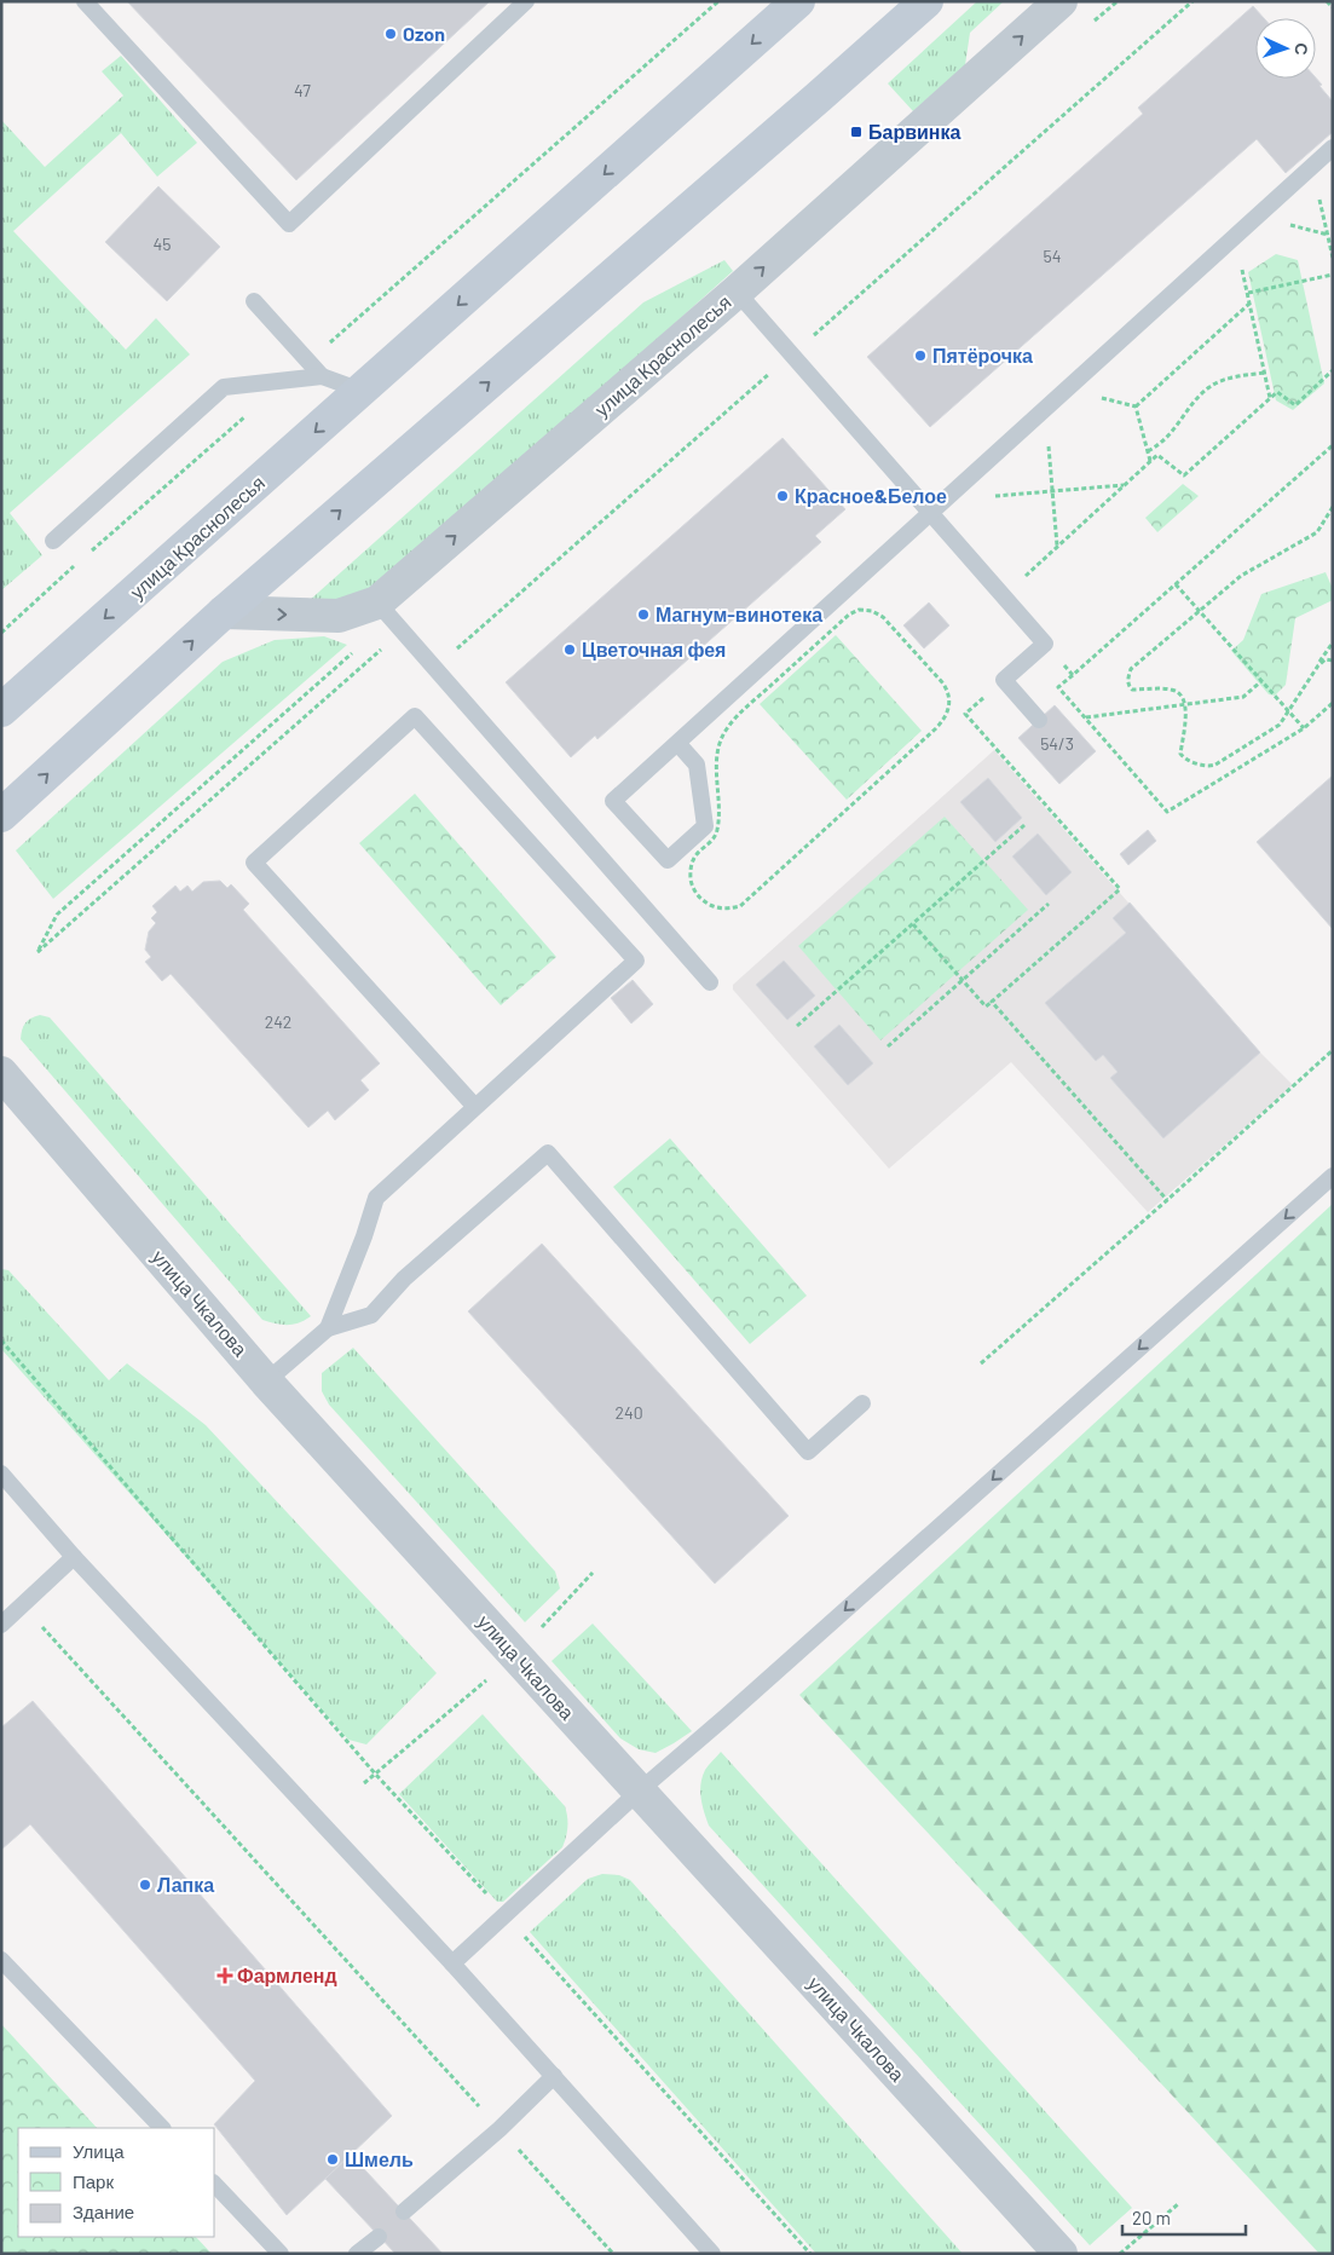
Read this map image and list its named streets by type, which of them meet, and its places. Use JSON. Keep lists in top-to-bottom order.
{
  "streets": {
    "street": ["улица Краснолесья", "улица Чкалова"]
  },
  "places": {
    "other": [
      "Ozon",
      "Пятёрочка",
      "Красное&Белое",
      "Магнум-винотека",
      "Цветочная фея",
      "Лапка",
      "Шмель"
    ],
    "transit": ["Барвинка"],
    "health": ["Фармленд"]
  },
  "house_numbers": [
    "47",
    "45",
    "54",
    "54/3",
    "242",
    "240"
  ],
  "legend": ["Улица", "Парк", "Здание"],
  "scale_bar": "20 m",
  "north": "right"
}
